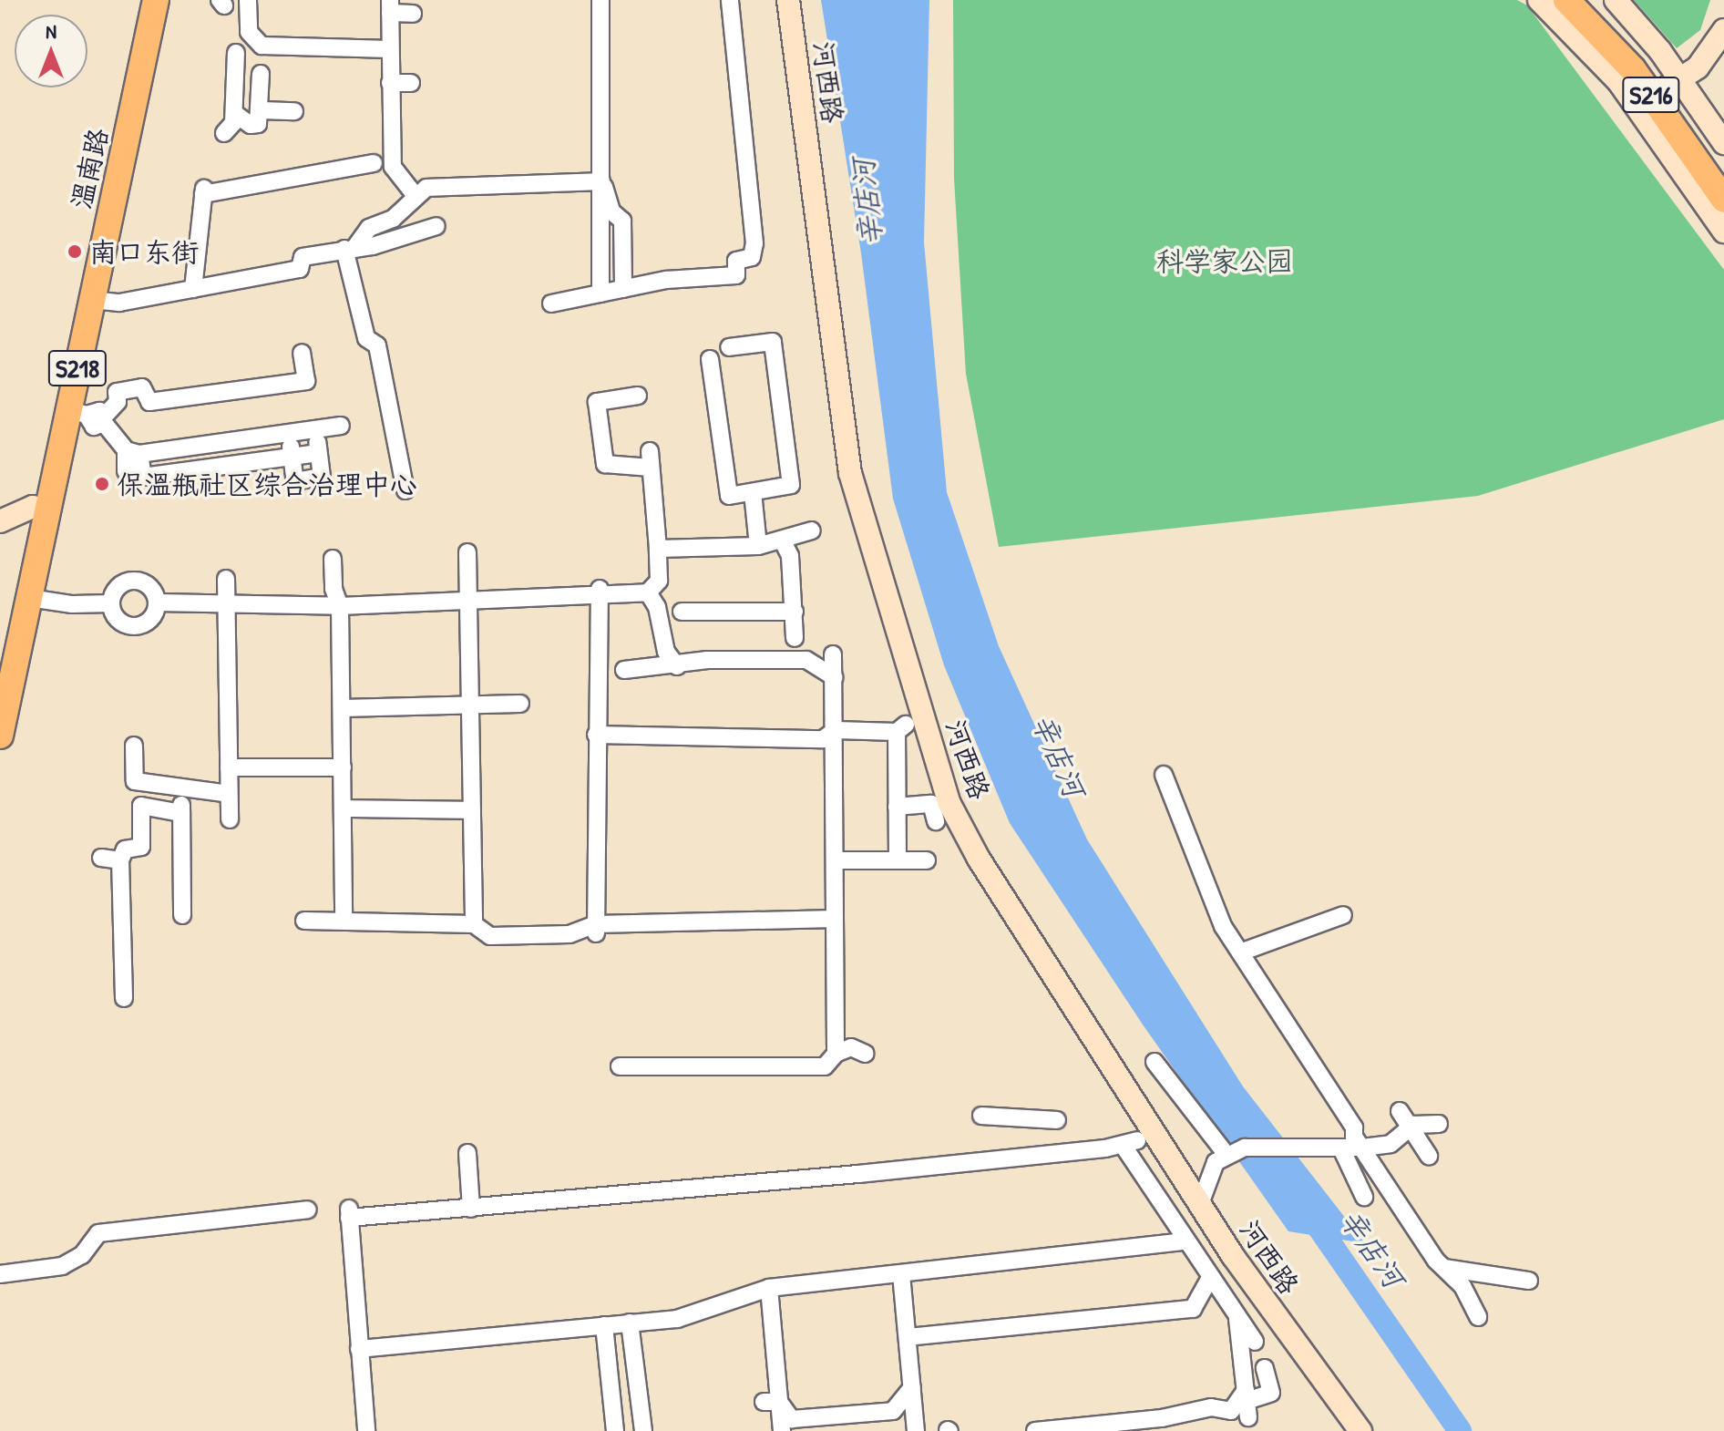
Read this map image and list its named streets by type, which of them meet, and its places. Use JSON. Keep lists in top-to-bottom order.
{
  "streets": {
    "main road": ["S216", "温南路", "S218"],
    "street": ["河西路"]
  },
  "water": ["辛店河"],
  "parks": ["科学家公园"],
  "places": ["南口东街", "保温瓶社区综合治理中心"],
  "north": "top"
}
